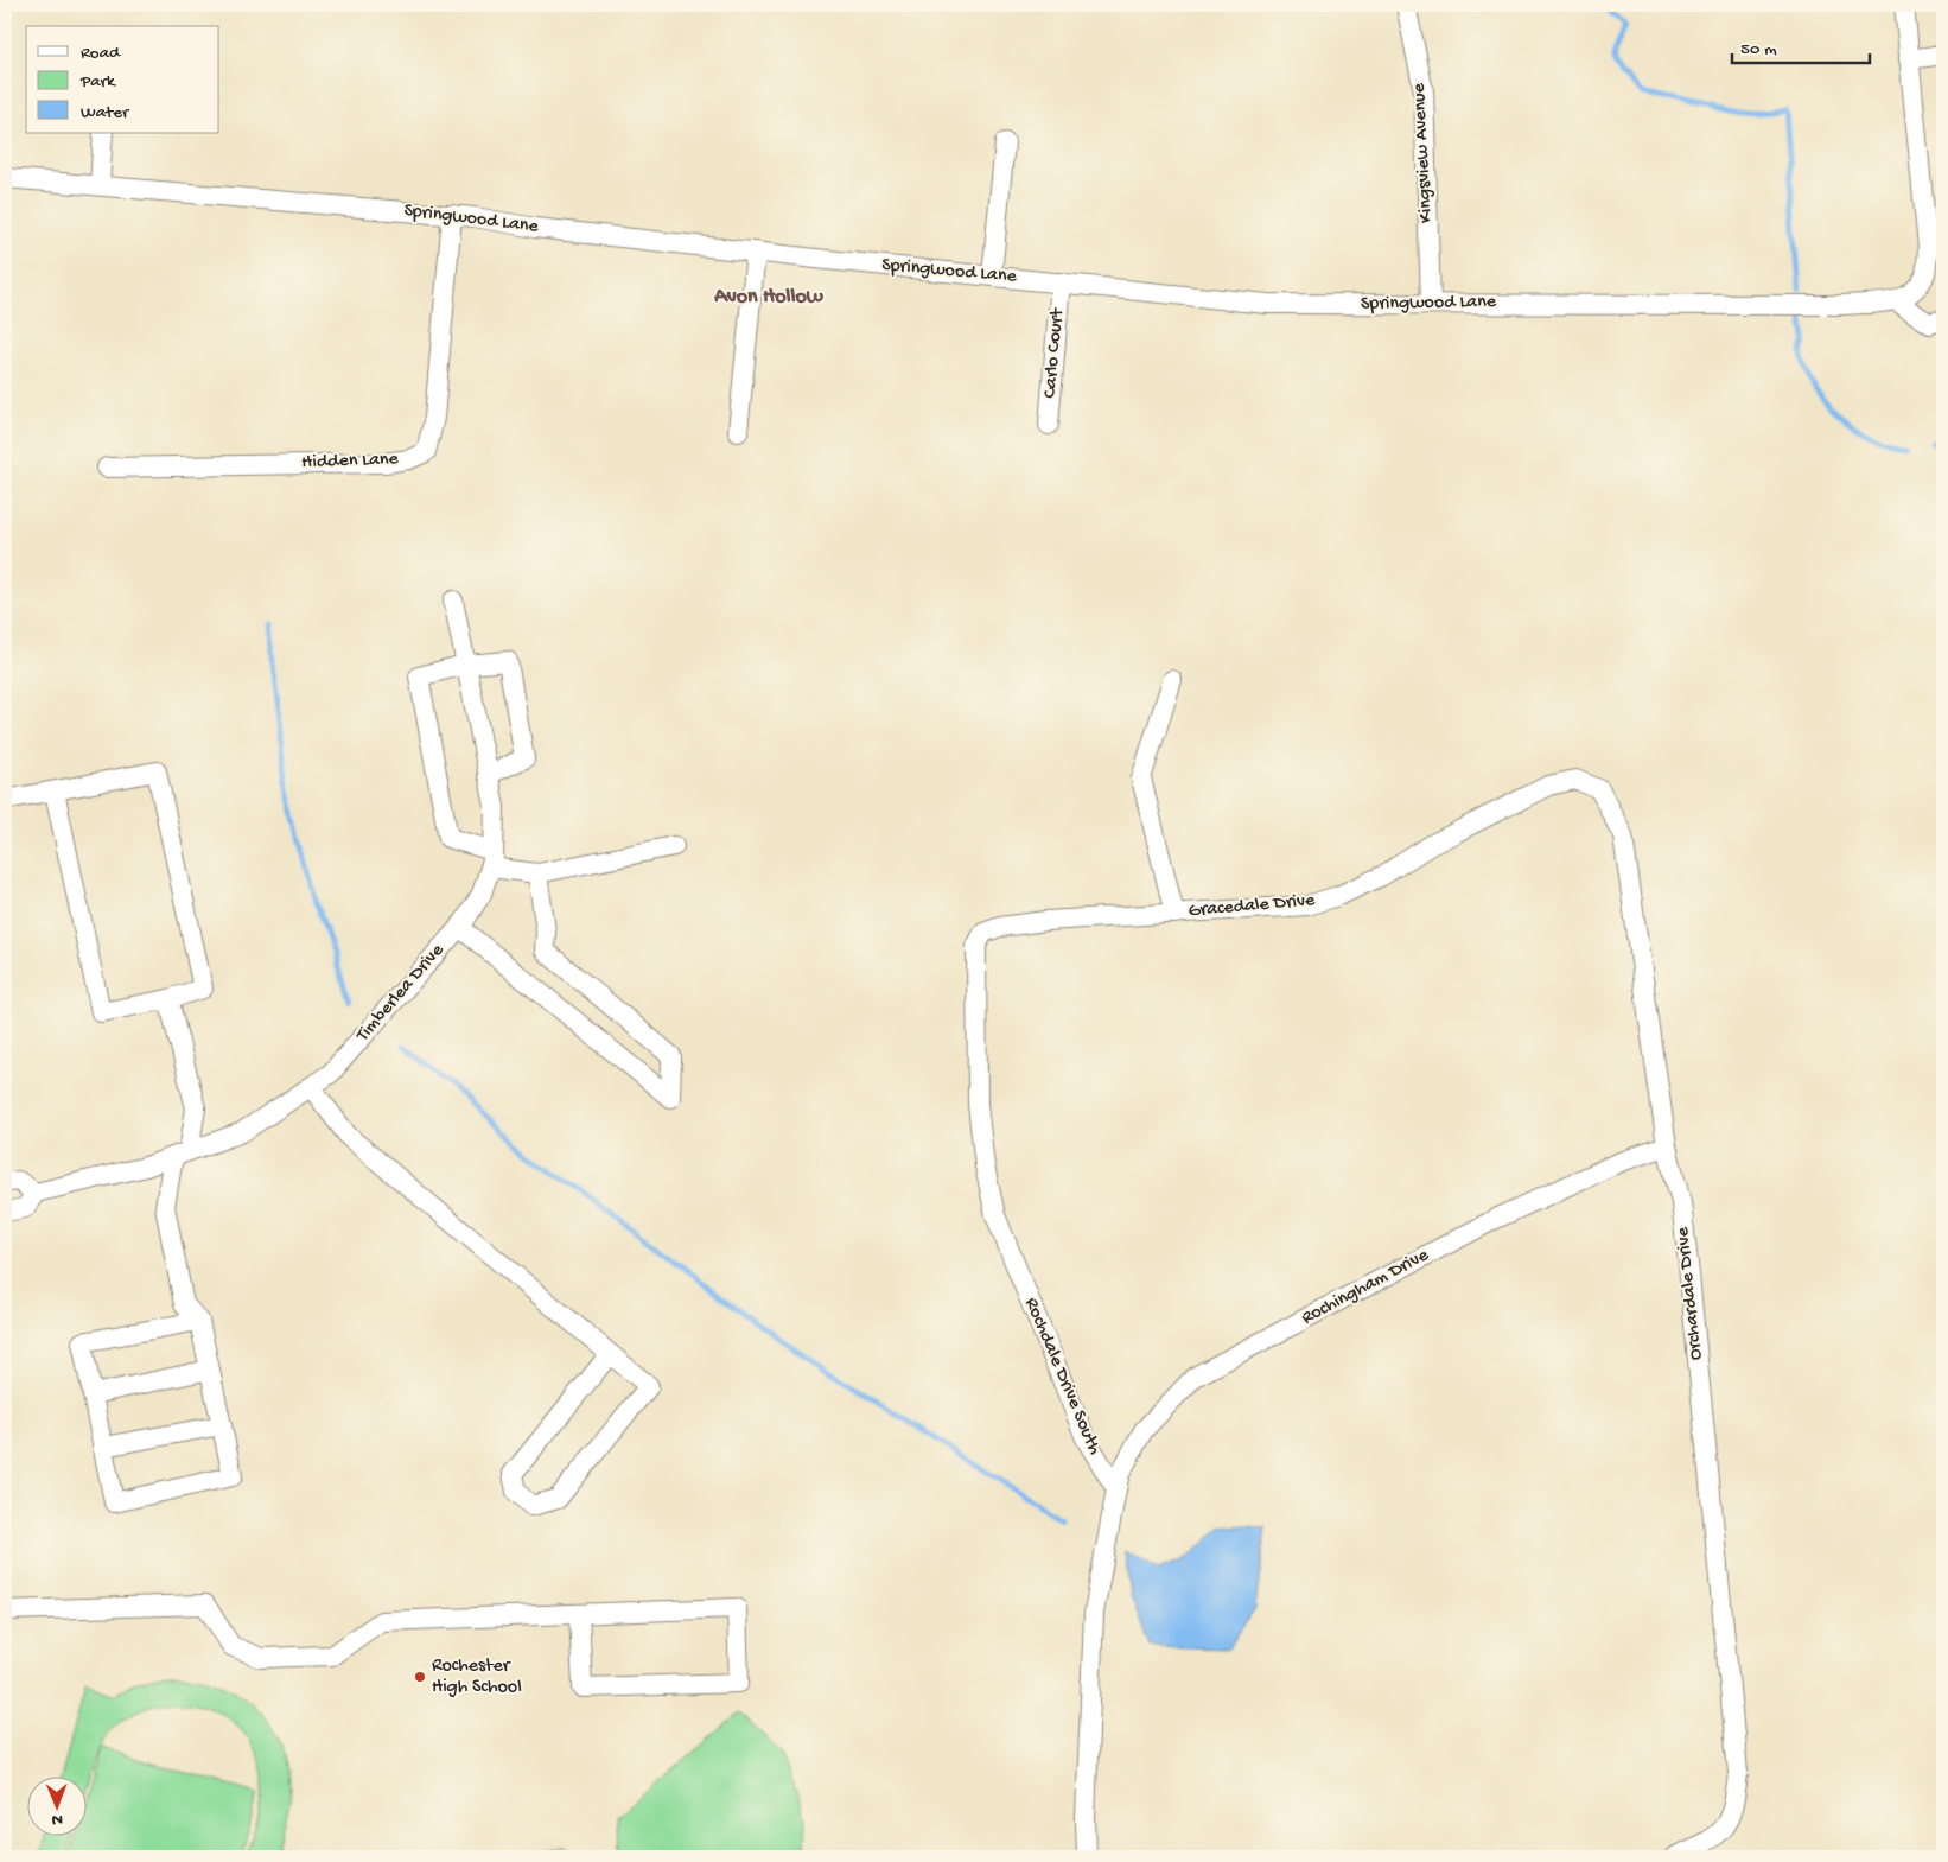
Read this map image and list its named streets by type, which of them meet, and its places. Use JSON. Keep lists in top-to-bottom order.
{
  "streets": {
    "street": [
      "Kingsview Avenue",
      "Springwood Lane",
      "Carlo Court",
      "Hidden Lane",
      "Gracedale Drive",
      "Timberlea Drive",
      "Rochingham Drive",
      "Orchardale Drive",
      "Rochdale Drive South"
    ]
  },
  "crossings": [
    ["Kingsview Avenue", "Springwood Lane"],
    ["Springwood Lane", "Carlo Court"],
    ["Springwood Lane", "Hidden Lane"],
    ["Gracedale Drive", "Orchardale Drive"],
    ["Gracedale Drive", "Rochdale Drive South"],
    ["Rochingham Drive", "Orchardale Drive"],
    ["Rochingham Drive", "Rochdale Drive South"]
  ],
  "districts": ["Avon Hollow"],
  "places": ["Rochester High School"],
  "legend": ["Road", "Park", "Water"],
  "scale_bar": "50 m",
  "north": "bottom"
}
